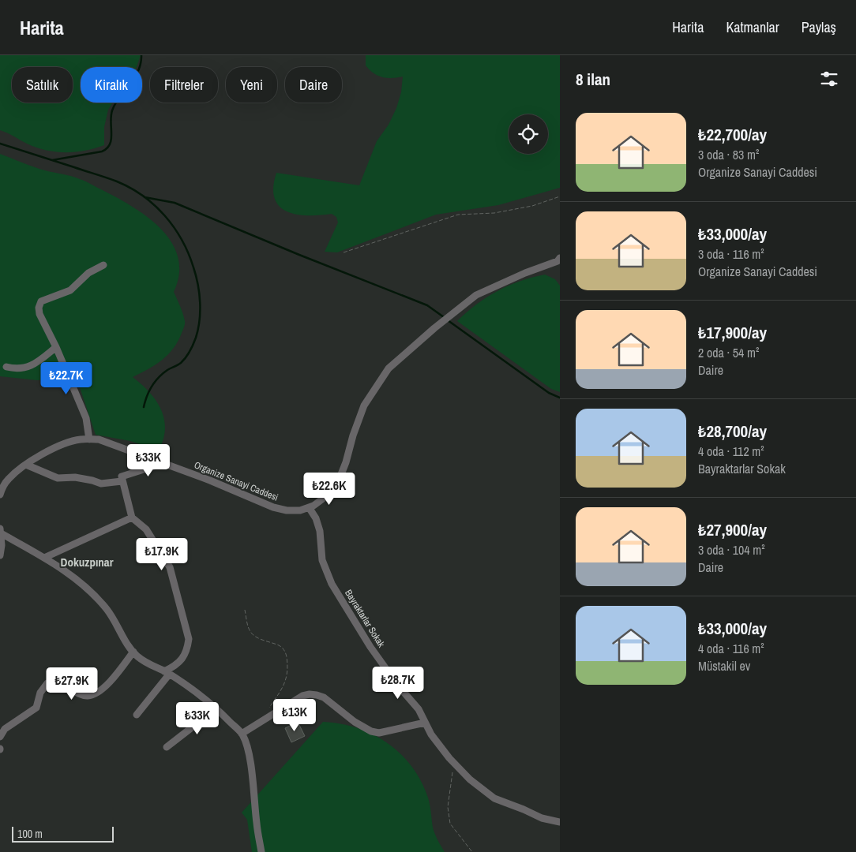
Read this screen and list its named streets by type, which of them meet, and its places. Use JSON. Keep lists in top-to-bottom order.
{
  "streets": {
    "street": ["Organize Sanayi Caddesi", "Bayraktarlar Sokak"]
  },
  "crossings": [
    ["Organize Sanayi Caddesi", "Bayraktarlar Sokak"]
  ],
  "districts": ["Dokuzpınar"],
  "scale_bar": "100 m",
  "page": {
    "header": "Harita",
    "nav": ["Harita", "Katmanlar", "Paylaş"],
    "heading": "8 ilan",
    "chip": [
      "Satılık",
      "Kiralık",
      "Filtreler",
      "Yeni",
      "Daire"
    ],
    "list": [
      {
        "name": "₺22,700/ay",
        "note": "3 oda · 83 m² · Organize Sanayi Caddesi"
      },
      {
        "name": "₺33,000/ay",
        "note": "3 oda · 116 m² · Organize Sanayi Caddesi"
      },
      {
        "name": "₺17,900/ay",
        "note": "2 oda · 54 m² · Daire"
      },
      {
        "name": "₺28,700/ay",
        "note": "4 oda · 112 m² · Bayraktarlar Sokak"
      },
      {
        "name": "₺27,900/ay",
        "note": "3 oda · 104 m² · Daire"
      },
      {
        "name": "₺33,000/ay",
        "note": "4 oda · 116 m² · Müstakil ev"
      }
    ],
    "price": [
      "₺22.7K",
      "₺33K",
      "₺22.6K",
      "₺17.9K",
      "₺28.7K",
      "₺27.9K",
      "₺13K",
      "₺33K"
    ],
    "scale": "100 m"
  }
}
